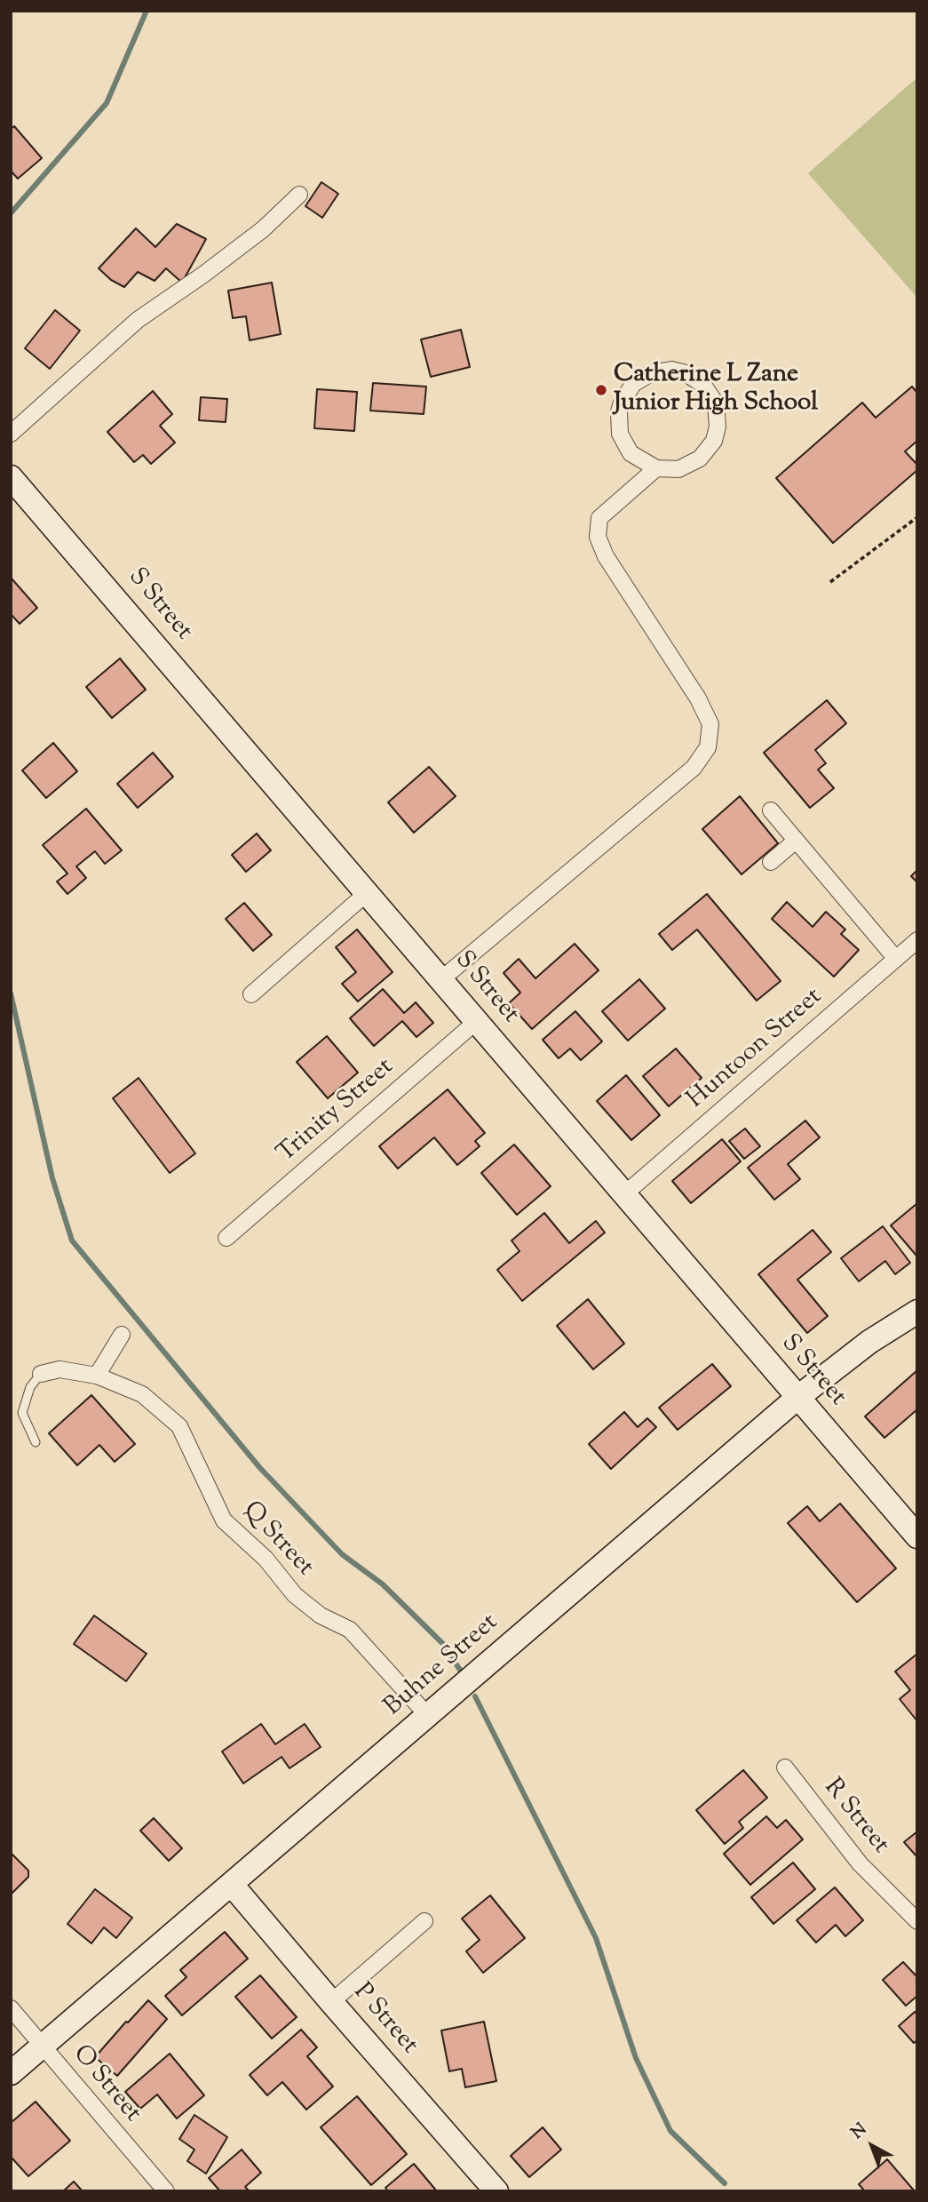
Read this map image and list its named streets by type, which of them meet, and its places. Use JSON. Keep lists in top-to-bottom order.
{
  "streets": {
    "street": [
      "S Street",
      "Huntoon Street",
      "Trinity Street",
      "Q Street",
      "Buhne Street",
      "R Street",
      "P Street",
      "O Street"
    ]
  },
  "crossings": [
    ["S Street", "Huntoon Street"],
    ["S Street", "Trinity Street"],
    ["S Street", "Buhne Street"],
    ["Q Street", "Buhne Street"],
    ["Buhne Street", "P Street"],
    ["Buhne Street", "O Street"]
  ],
  "places": ["Catherine L Zane Junior High School"],
  "north": "top left"
}
